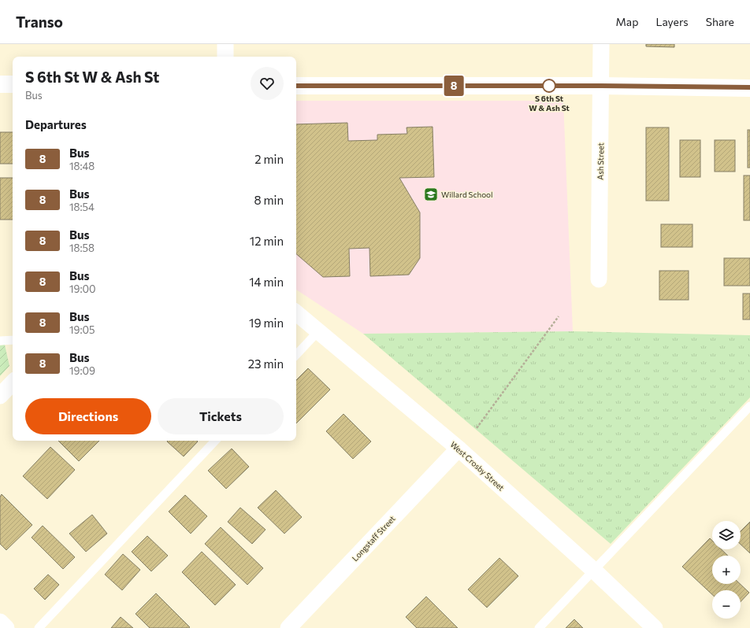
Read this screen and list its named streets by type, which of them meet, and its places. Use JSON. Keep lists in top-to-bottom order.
{
  "streets": {
    "street": ["Ash Street", "West Crosby Street", "Longstaff Street"]
  },
  "crossings": [
    ["West Crosby Street", "Longstaff Street"]
  ],
  "places": {
    "other": ["S 6th St W & Ash St"],
    "school or university": ["Willard School"]
  },
  "lines": ["bus line 8"],
  "page": {
    "header": "Transo",
    "nav": ["Map", "Layers", "Share"],
    "on_map": "8",
    "heading": [
      ["S 6th St W & Ash St", "Bus"],
      "Departures"
    ],
    "list": [
      {
        "mark": "8",
        "name": "Bus",
        "note": "18:48",
        "value": "2 min"
      },
      {
        "mark": "8",
        "name": "Bus",
        "note": "18:54",
        "value": "8 min"
      },
      {
        "mark": "8",
        "name": "Bus",
        "note": "18:58",
        "value": "12 min"
      },
      {
        "mark": "8",
        "name": "Bus",
        "note": "19:00",
        "value": "14 min"
      },
      {
        "mark": "8",
        "name": "Bus",
        "note": "19:05",
        "value": "19 min"
      },
      {
        "mark": "8",
        "name": "Bus",
        "note": "19:09",
        "value": "23 min"
      }
    ],
    "buttons": ["Directions", "Tickets"],
    "map_buttons": ["+", "−"]
  }
}
